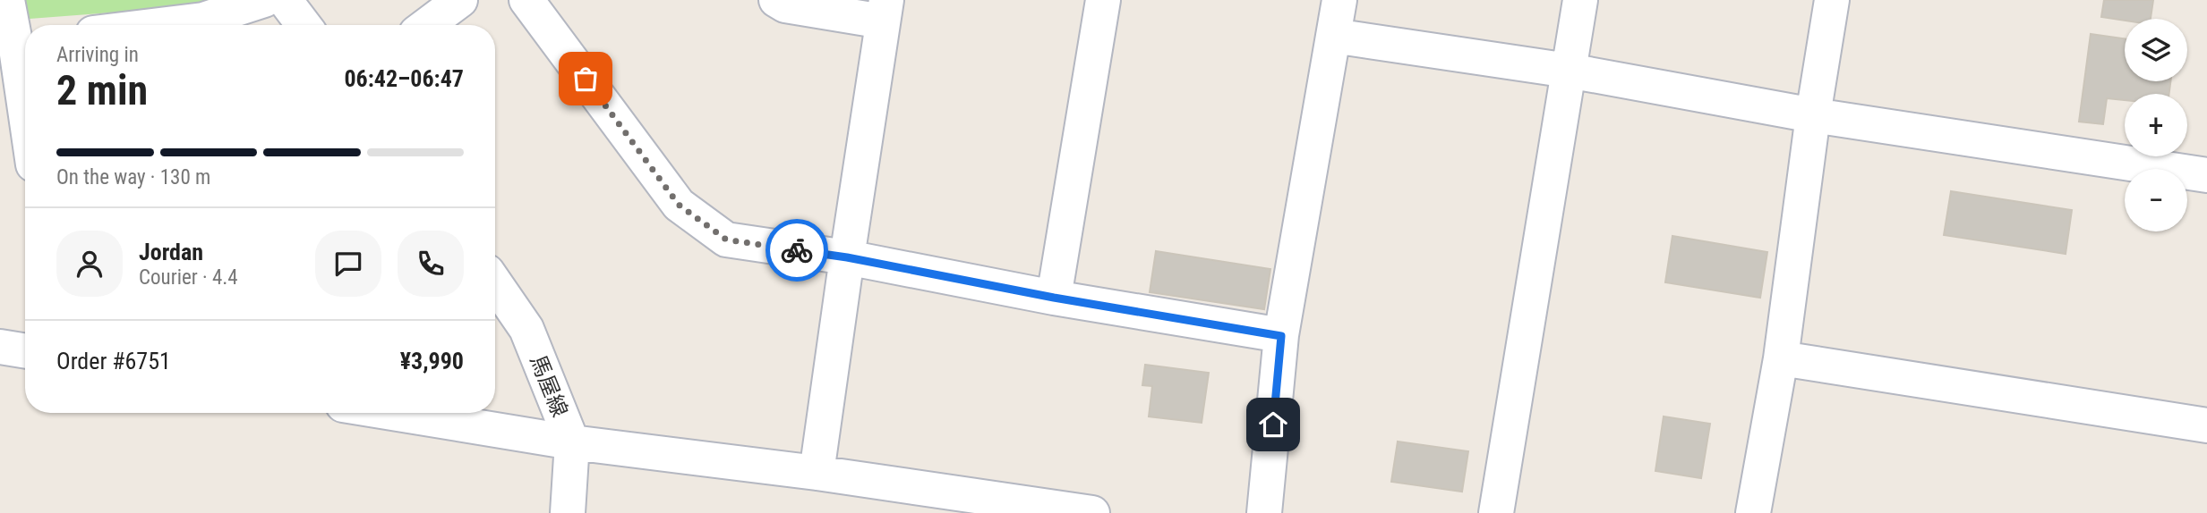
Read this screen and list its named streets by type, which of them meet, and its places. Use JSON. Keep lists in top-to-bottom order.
{
  "streets": {
    "street": ["馬屋線"]
  },
  "page": {
    "map_buttons": ["+", "−"],
    "heading": ["2 min", "Arriving in", "06:42–06:47"],
    "panel": [
      "Jordan",
      "Courier · 4.4",
      "Order #6751",
      "¥3,990"
    ],
    "bar": "On the way · 130 m"
  }
}
